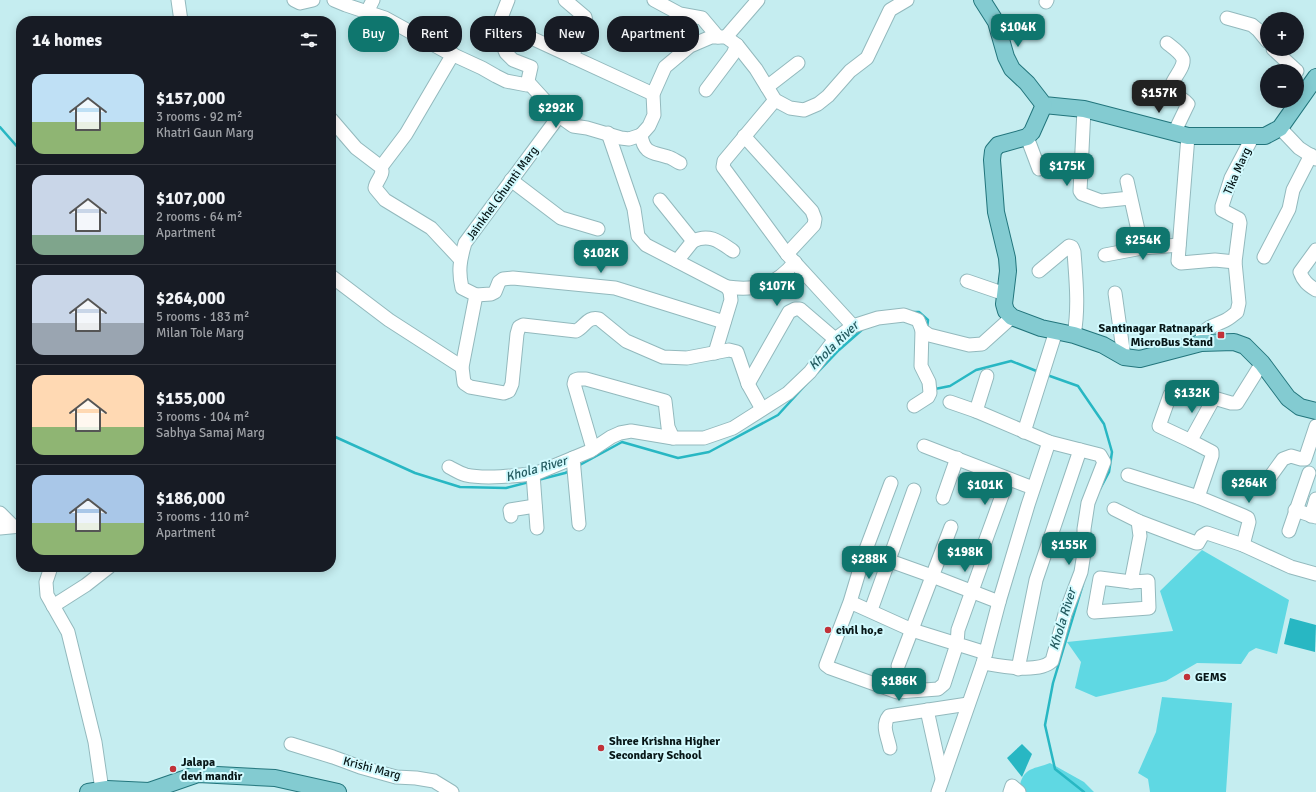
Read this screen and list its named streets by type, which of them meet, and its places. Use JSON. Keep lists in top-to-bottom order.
{
  "streets": {
    "street": ["Tika Marg", "Jainkhel Ghumti Marg", "Krishi Marg"]
  },
  "water": ["Khola River"],
  "places": {
    "transit": ["Santinagar Ratnapark MicroBus Stand"],
    "other": [
      "civil ho,e",
      "GEMS",
      "Shree Krishna Higher Secondary School",
      "Jalapa devi mandir"
    ]
  },
  "page": {
    "map_buttons": ["+", "−"],
    "price": [
      "$104K",
      "$157K",
      "$292K",
      "$175K",
      "$254K",
      "$102K",
      "$107K",
      "$132K",
      "$264K",
      "$101K",
      "$155K",
      "$198K",
      "$288K",
      "$186K"
    ],
    "chip": [
      "Buy",
      "Rent",
      "Filters",
      "New",
      "Apartment"
    ],
    "heading": "14 homes",
    "list": [
      {
        "name": "$157,000",
        "note": "3 rooms · 92 m² · Khatri Gaun Marg"
      },
      {
        "name": "$107,000",
        "note": "2 rooms · 64 m² · Apartment"
      },
      {
        "name": "$264,000",
        "note": "5 rooms · 183 m² · Milan Tole Marg"
      },
      {
        "name": "$155,000",
        "note": "3 rooms · 104 m² · Sabhya Samaj Marg"
      },
      {
        "name": "$186,000",
        "note": "3 rooms · 110 m² · Apartment"
      }
    ]
  }
}
